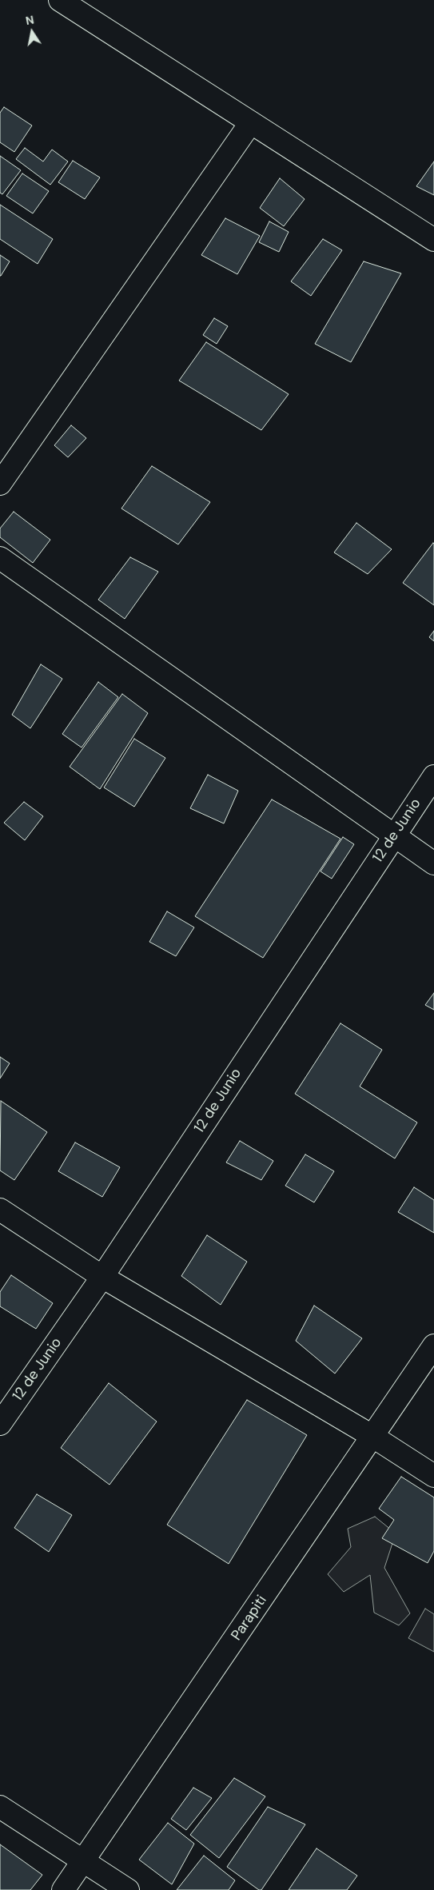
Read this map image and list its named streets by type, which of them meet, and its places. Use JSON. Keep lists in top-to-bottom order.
{
  "streets": {
    "street": ["12 de Junio", "Parapiti"]
  },
  "north": "top"
}
